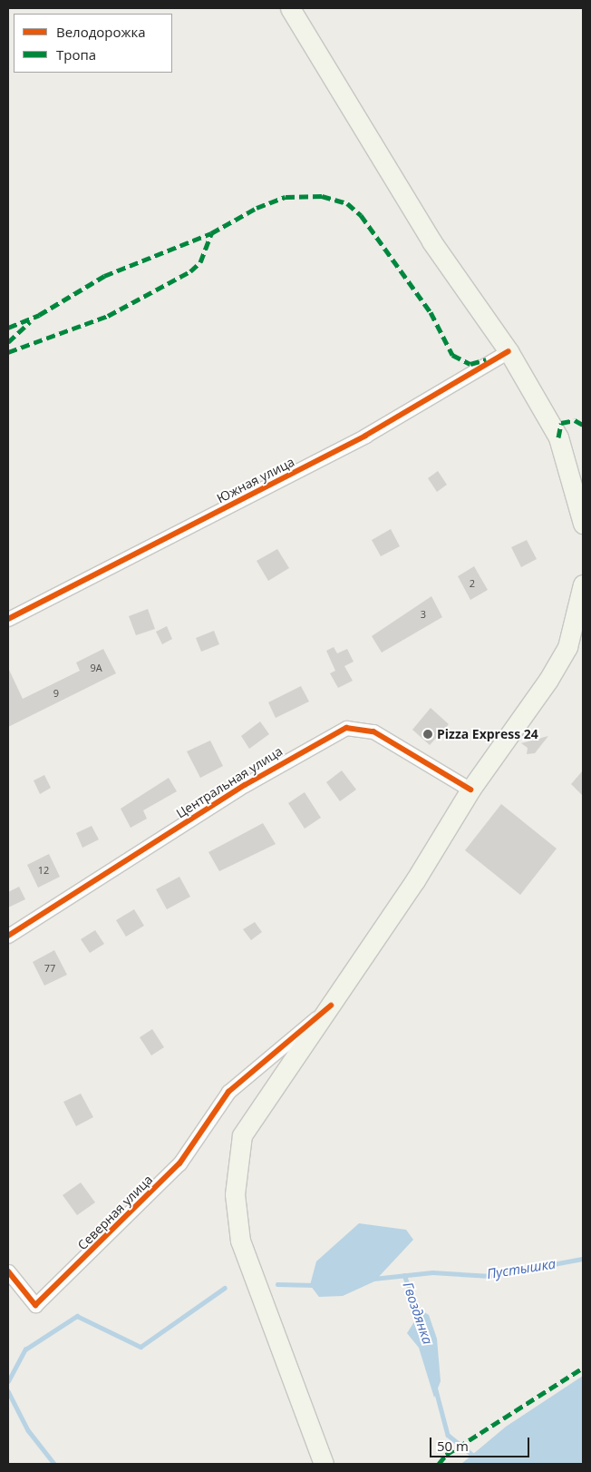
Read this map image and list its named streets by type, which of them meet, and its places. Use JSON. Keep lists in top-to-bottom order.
{
  "streets": {
    "street": ["Южная улица", "Центральная улица", "Северная улица"]
  },
  "water": ["Пустышка", "Гвоздянка"],
  "places": ["Pizza Express 24"],
  "house_numbers": [
    "2",
    "3",
    "9А",
    "9",
    "12",
    "77"
  ],
  "legend": ["Велодорожка", "Тропа"],
  "scale_bar": "50 m"
}
